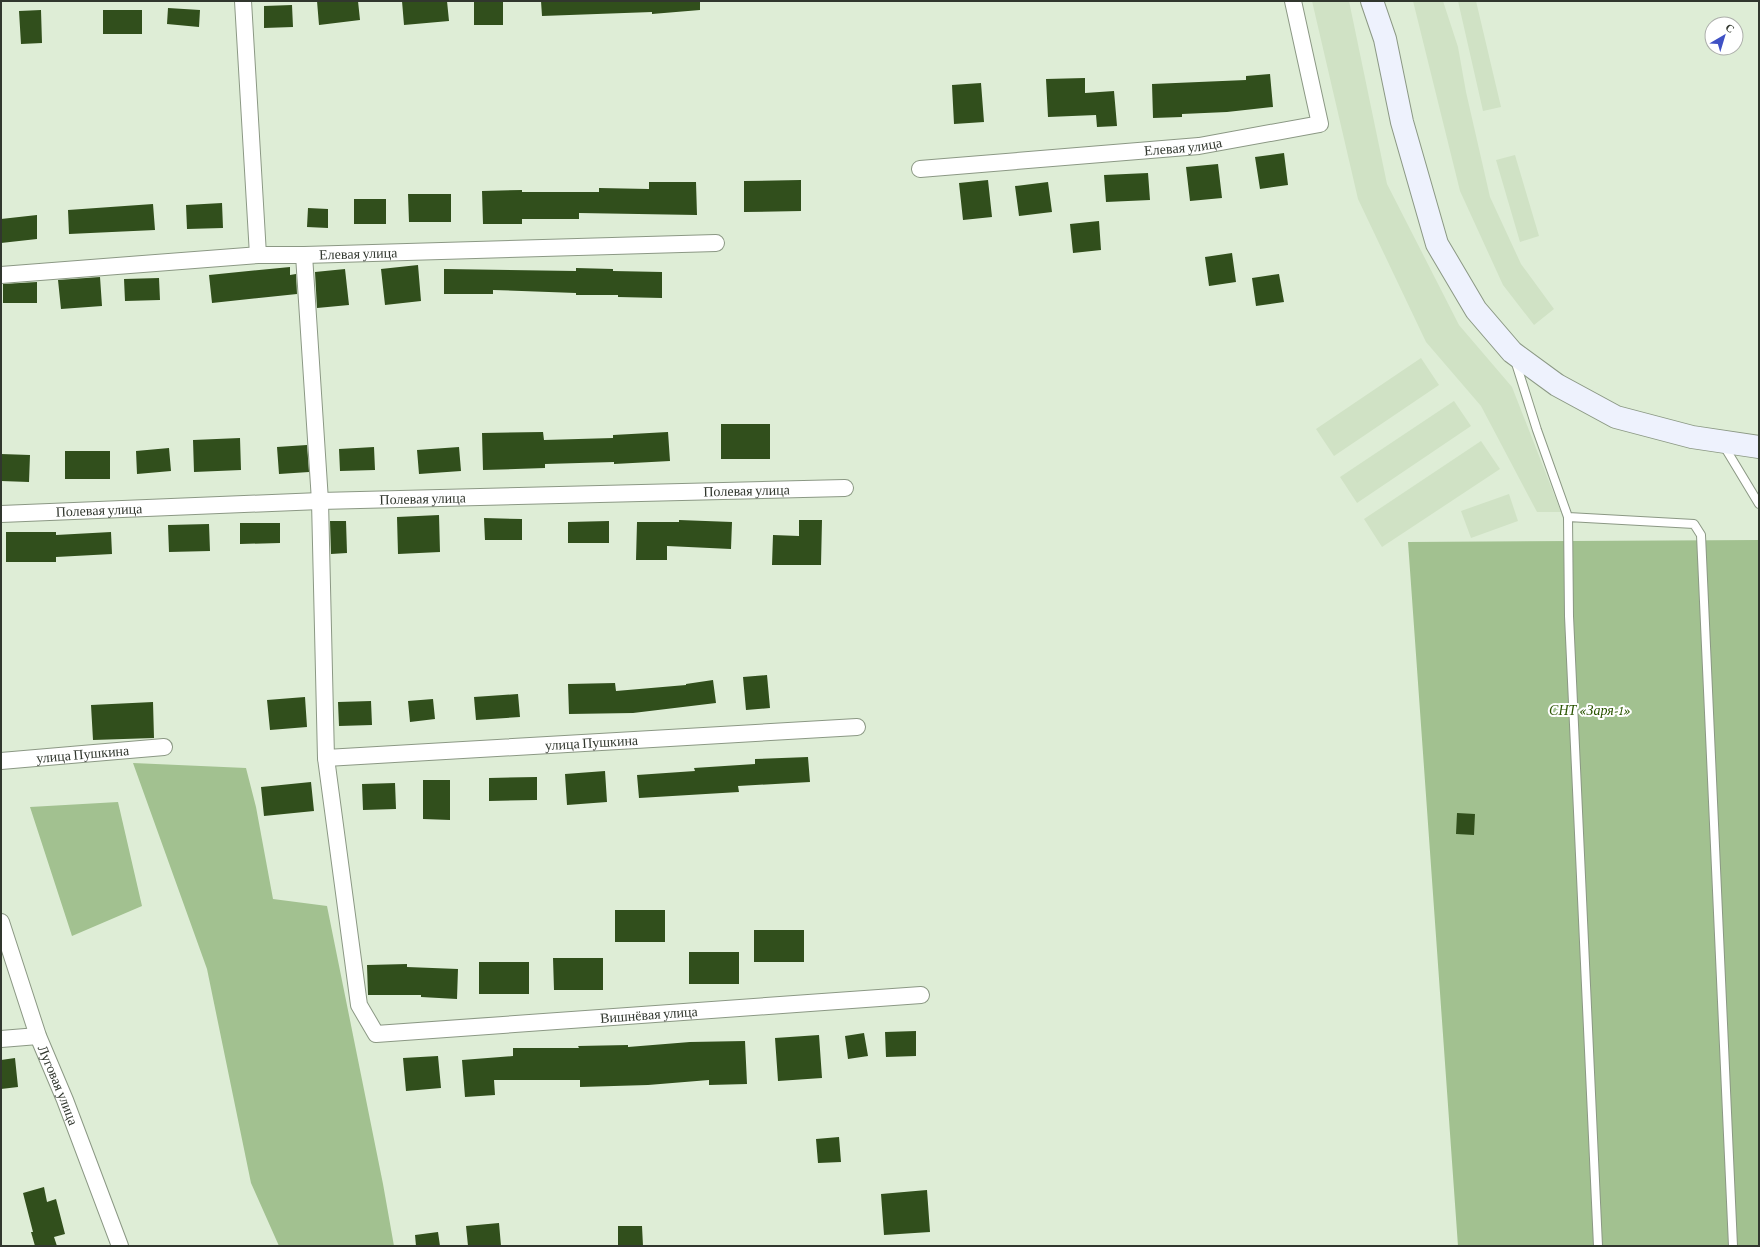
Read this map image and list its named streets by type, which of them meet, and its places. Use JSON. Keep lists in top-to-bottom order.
{
  "streets": {
    "street": [
      "Елевая улица",
      "Полевая улица",
      "улица Пушкина",
      "Вишнёвая улица",
      "Луговая улица"
    ]
  },
  "crossings": [
    ["улица Пушкина", "Вишнёвая улица"]
  ],
  "parks": ["СНТ «Заря-1»"],
  "north": "top right"
}
